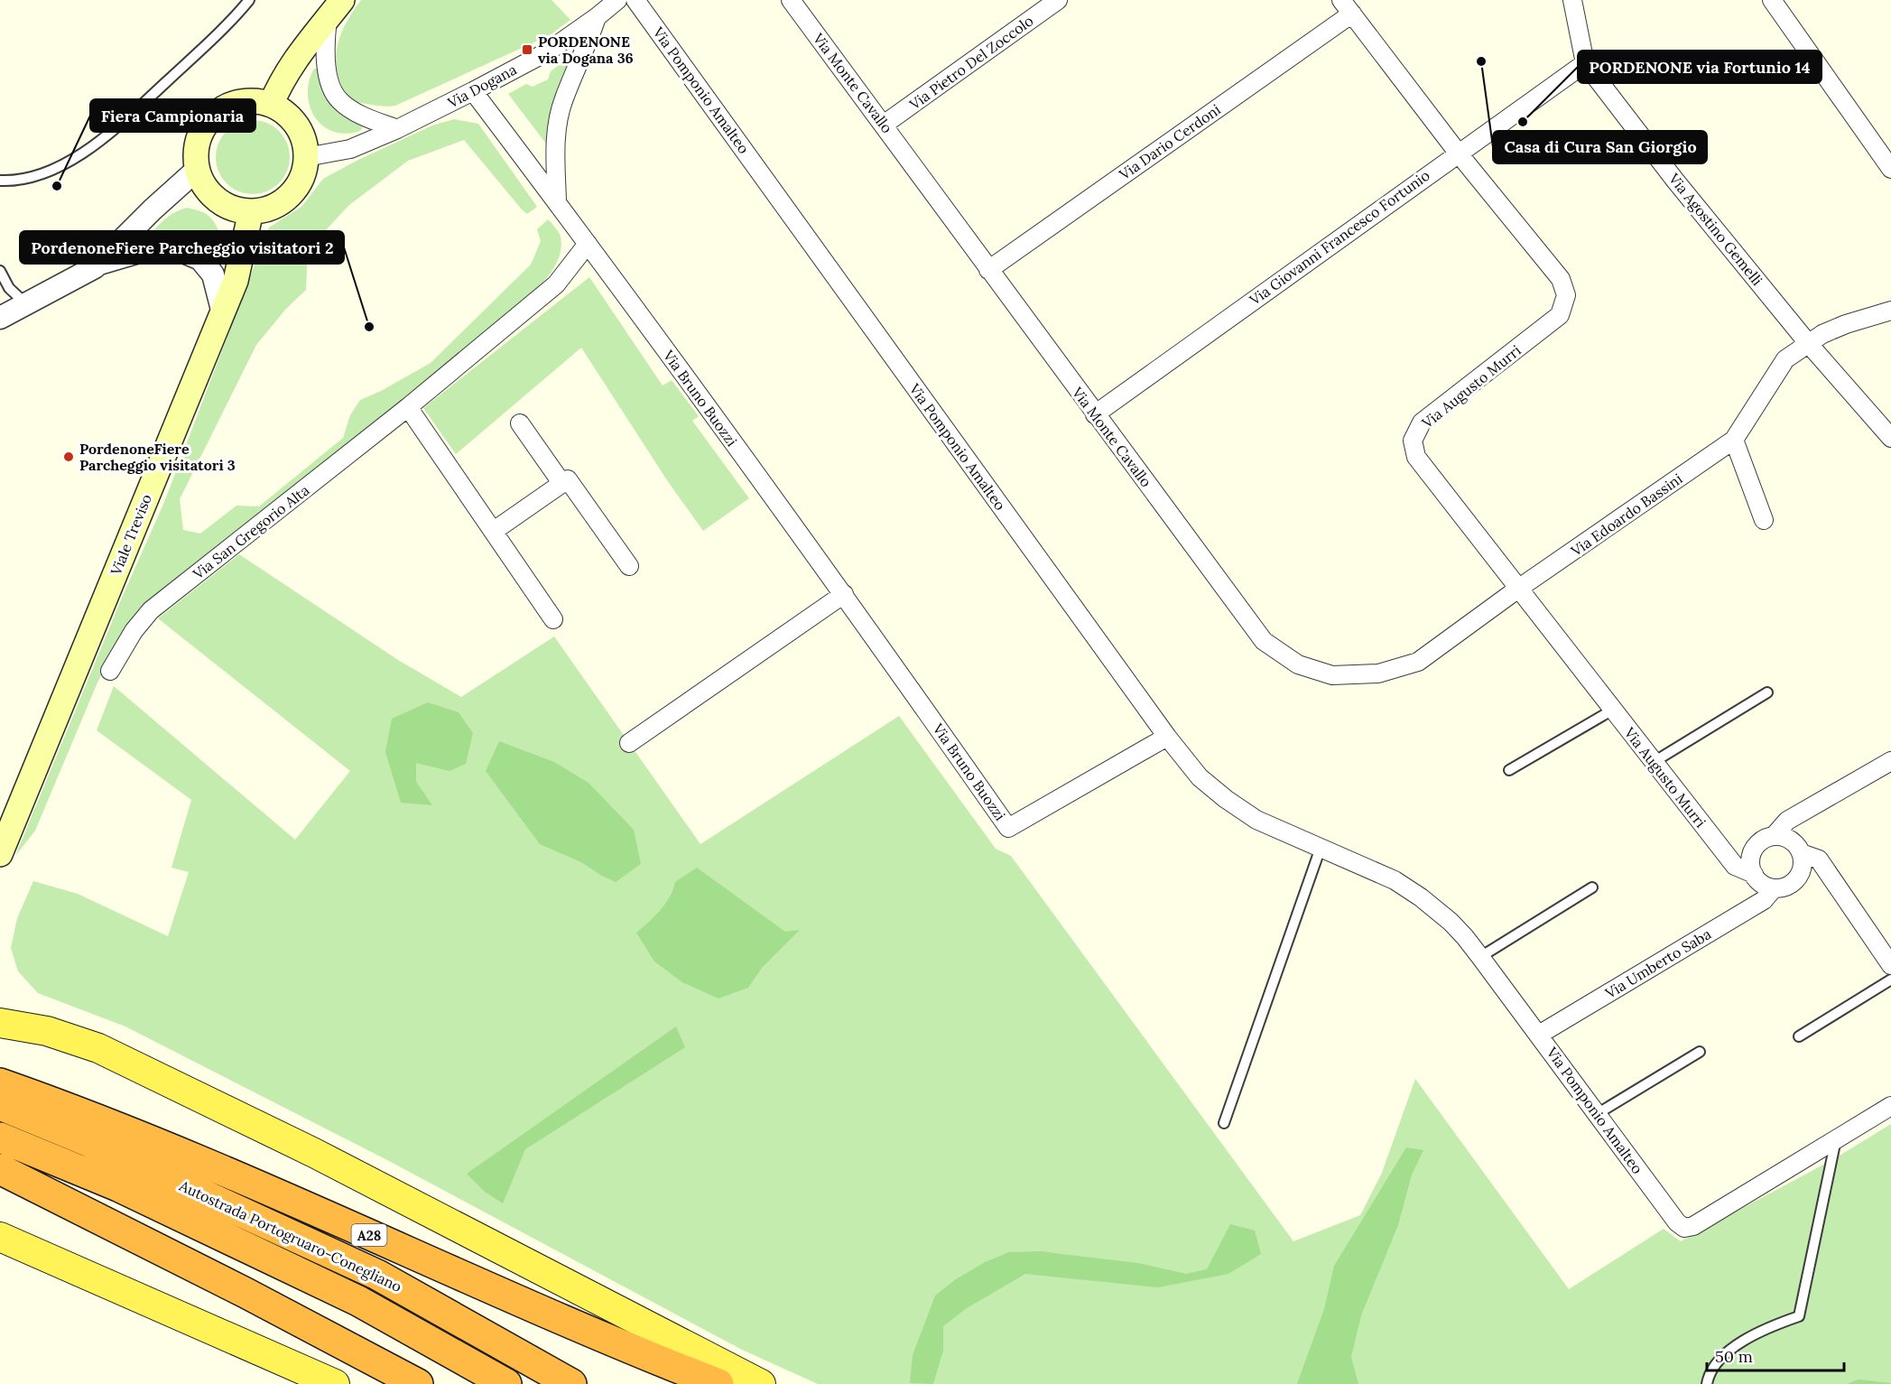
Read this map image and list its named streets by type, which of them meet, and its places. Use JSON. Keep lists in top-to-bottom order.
{
  "streets": {
    "highway": ["A28", "Autostrada Portogruaro-Conegliano"],
    "main road": ["Viale Treviso"],
    "street": [
      "Via Pietro Del Zoccolo",
      "Via Monte Cavallo",
      "Via Dogana",
      "Via Pomponio Amalteo",
      "Via Dario Cerdoni",
      "Via Agostino Gemelli",
      "Via Giovanni Francesco Fortunio",
      "Via Augusto Murri",
      "Via Bruno Buozzi",
      "Via Edoardo Bassini",
      "Via San Gregorio Alta",
      "Via Umberto Saba"
    ]
  },
  "crossings": [
    ["Via Pietro Del Zoccolo", "Via Monte Cavallo"],
    ["Via Monte Cavallo", "Via Dario Cerdoni"],
    ["Via Monte Cavallo", "Via Giovanni Francesco Fortunio"],
    ["Via Monte Cavallo", "Via Augusto Murri"],
    ["Via Monte Cavallo", "Via Edoardo Bassini"],
    ["Via Dogana", "Via Bruno Buozzi"],
    ["Via Dogana", "Viale Treviso"],
    ["Via Pomponio Amalteo", "Via Bruno Buozzi"],
    ["Via Pomponio Amalteo", "Via Umberto Saba"],
    ["Via Dario Cerdoni", "Via Augusto Murri"],
    ["Via Agostino Gemelli", "Via Giovanni Francesco Fortunio"],
    ["Via Agostino Gemelli", "Via Edoardo Bassini"],
    ["Via Giovanni Francesco Fortunio", "Via Augusto Murri"],
    ["Via Augusto Murri", "Via Edoardo Bassini"],
    ["Via Augusto Murri", "Via Umberto Saba"],
    ["Via Bruno Buozzi", "Via San Gregorio Alta"],
    ["A28", "Autostrada Portogruaro-Conegliano"]
  ],
  "places": {
    "transit": ["PORDENONE via Dogana 36"],
    "other": [
      "Casa di Cura San Giorgio",
      "PORDENONE via Fortunio 14",
      "Fiera Campionaria",
      "PordenoneFiere Parcheggio visitatori 2",
      "PordenoneFiere Parcheggio visitatori 3"
    ]
  },
  "scale_bar": "50 m"
}
